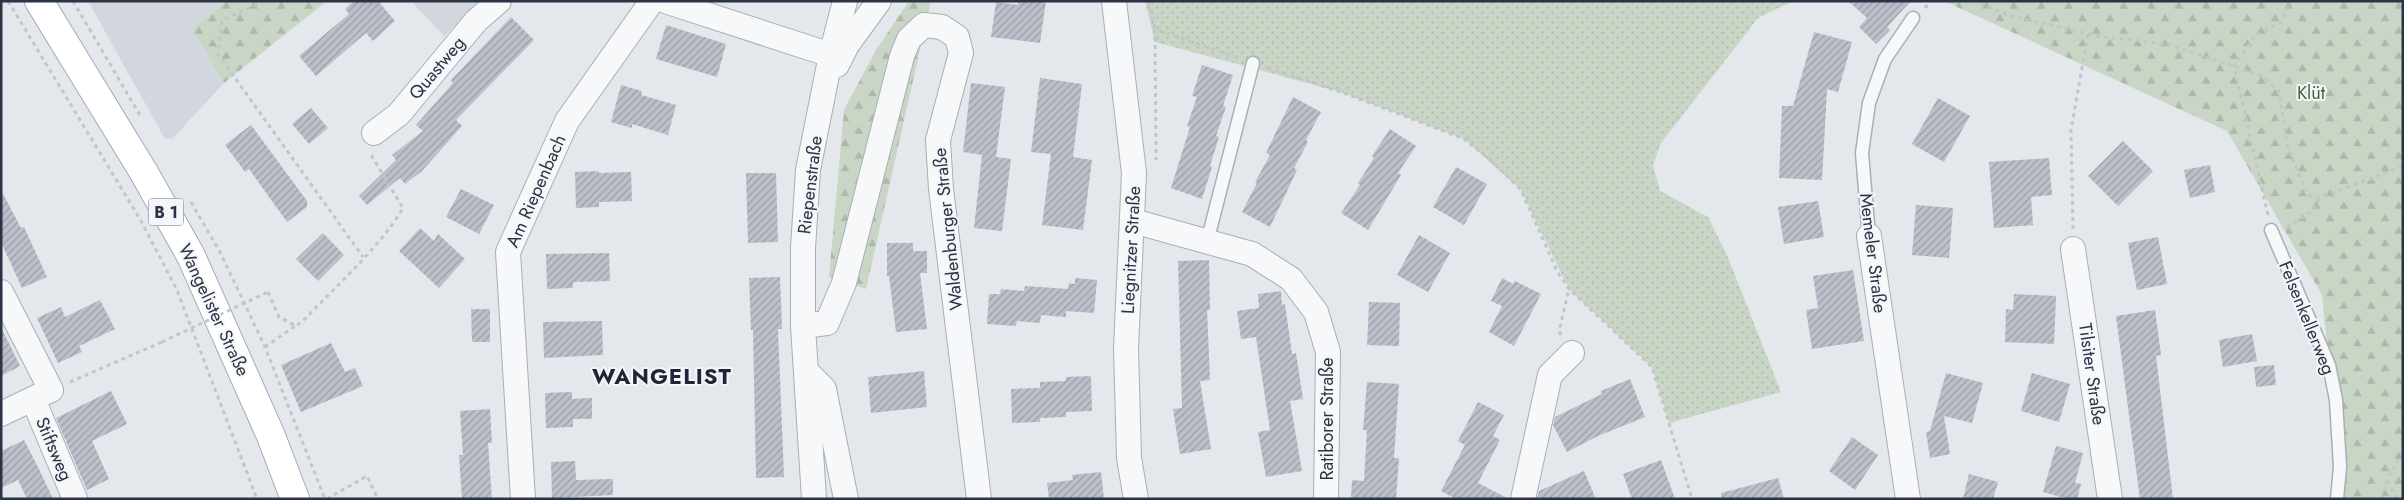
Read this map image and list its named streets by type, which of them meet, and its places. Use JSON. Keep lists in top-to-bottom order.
{
  "streets": {
    "main road": ["B 1", "Wangelister Straße"],
    "street": [
      "Quastweg",
      "Riepenstraße",
      "Am Riepenbach",
      "Waldenburger Straße",
      "Liegnitzer Straße",
      "Memeler Straße",
      "Tilsiter Straße",
      "Ratiborer Straße",
      "Stiftsweg"
    ],
    "lane": ["Felsenkellerweg"]
  },
  "crossings": [
    ["Riepenstraße", "Waldenburger Straße"],
    ["Liegnitzer Straße", "Ratiborer Straße"]
  ],
  "districts": ["WANGELIST"],
  "parks": ["Klüt"]
}
